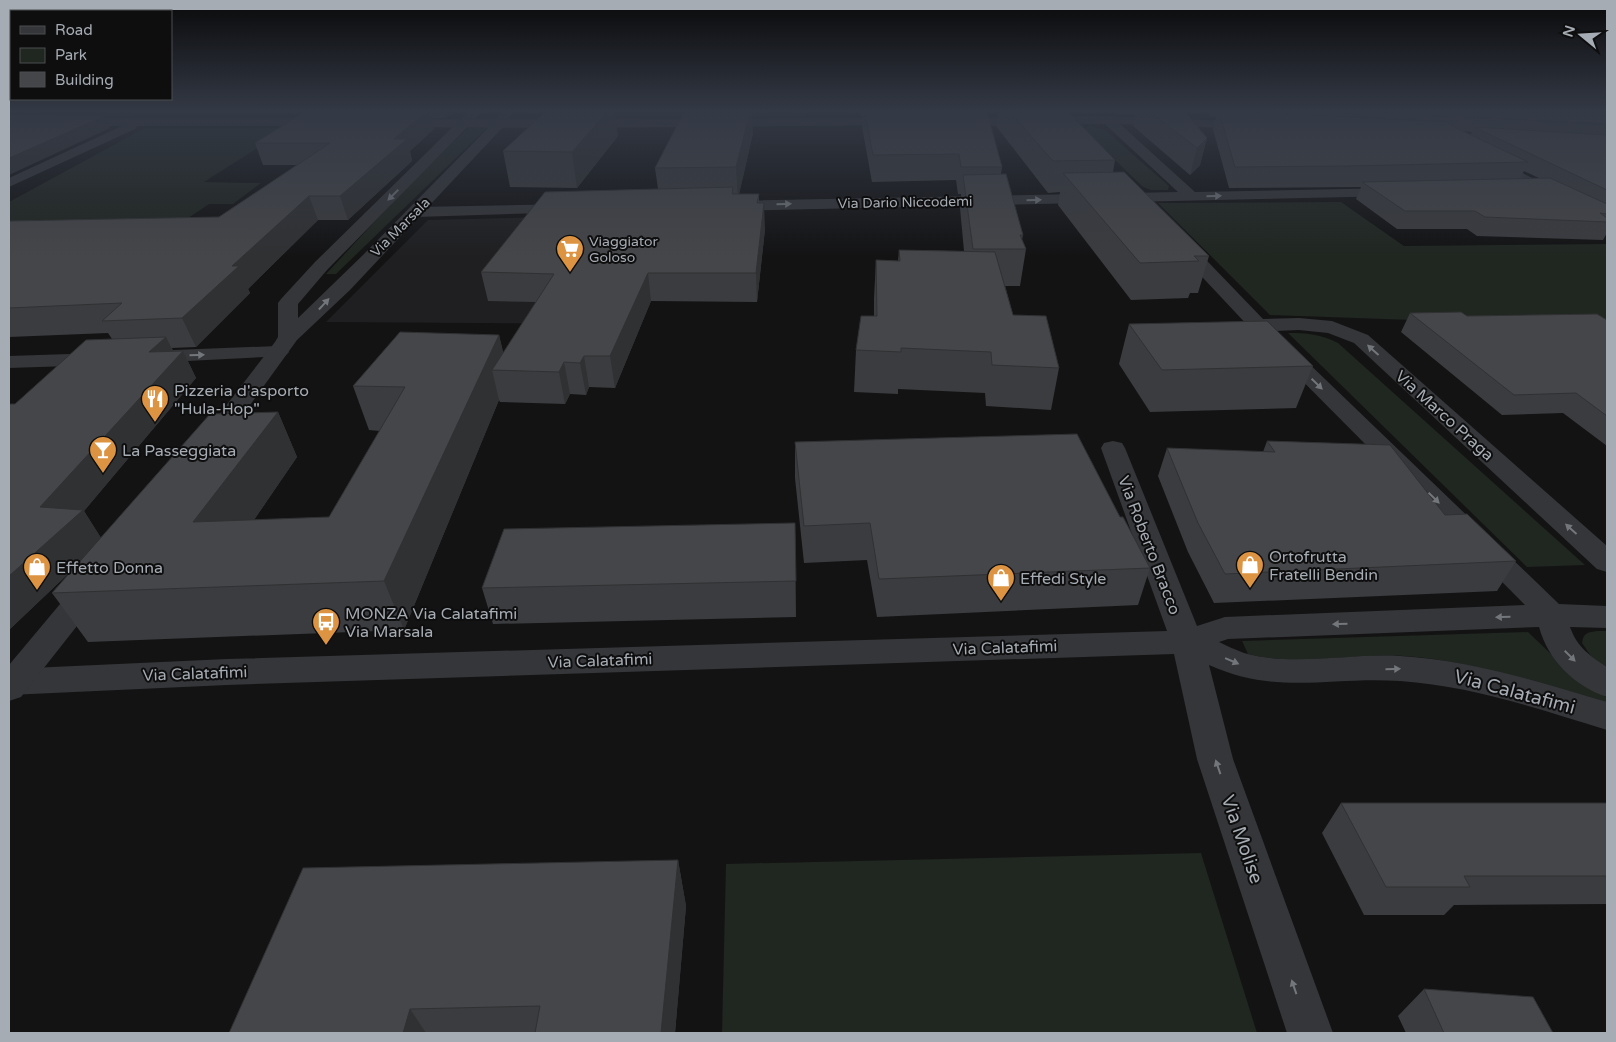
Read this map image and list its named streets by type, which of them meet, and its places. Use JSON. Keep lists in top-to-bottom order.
{
  "streets": {
    "street": [
      "Via Dario Niccodemi",
      "Via Marsala",
      "Via Marco Praga",
      "Via Roberto Bracco",
      "Via Calatafimi",
      "Via Molise"
    ]
  },
  "crossings": [
    ["Via Roberto Bracco", "Via Calatafimi"],
    ["Via Roberto Bracco", "Via Molise"],
    ["Via Calatafimi", "Via Molise"]
  ],
  "one_way": ["Via Dario Niccodemi", "Via Molise"],
  "places": {
    "supermarket": ["Viaggiator Goloso"],
    "restaurant": ["Pizzeria d'asporto \"Hula-Hop\""],
    "bar": ["La Passeggiata"],
    "shop": ["Ortofrutta Fratelli Bendin", "Effetto Donna", "Effedi Style"],
    "bus stop": ["MONZA Via Calatafimi Via Marsala"]
  },
  "legend": ["Road", "Park", "Building"],
  "north": "left"
}
